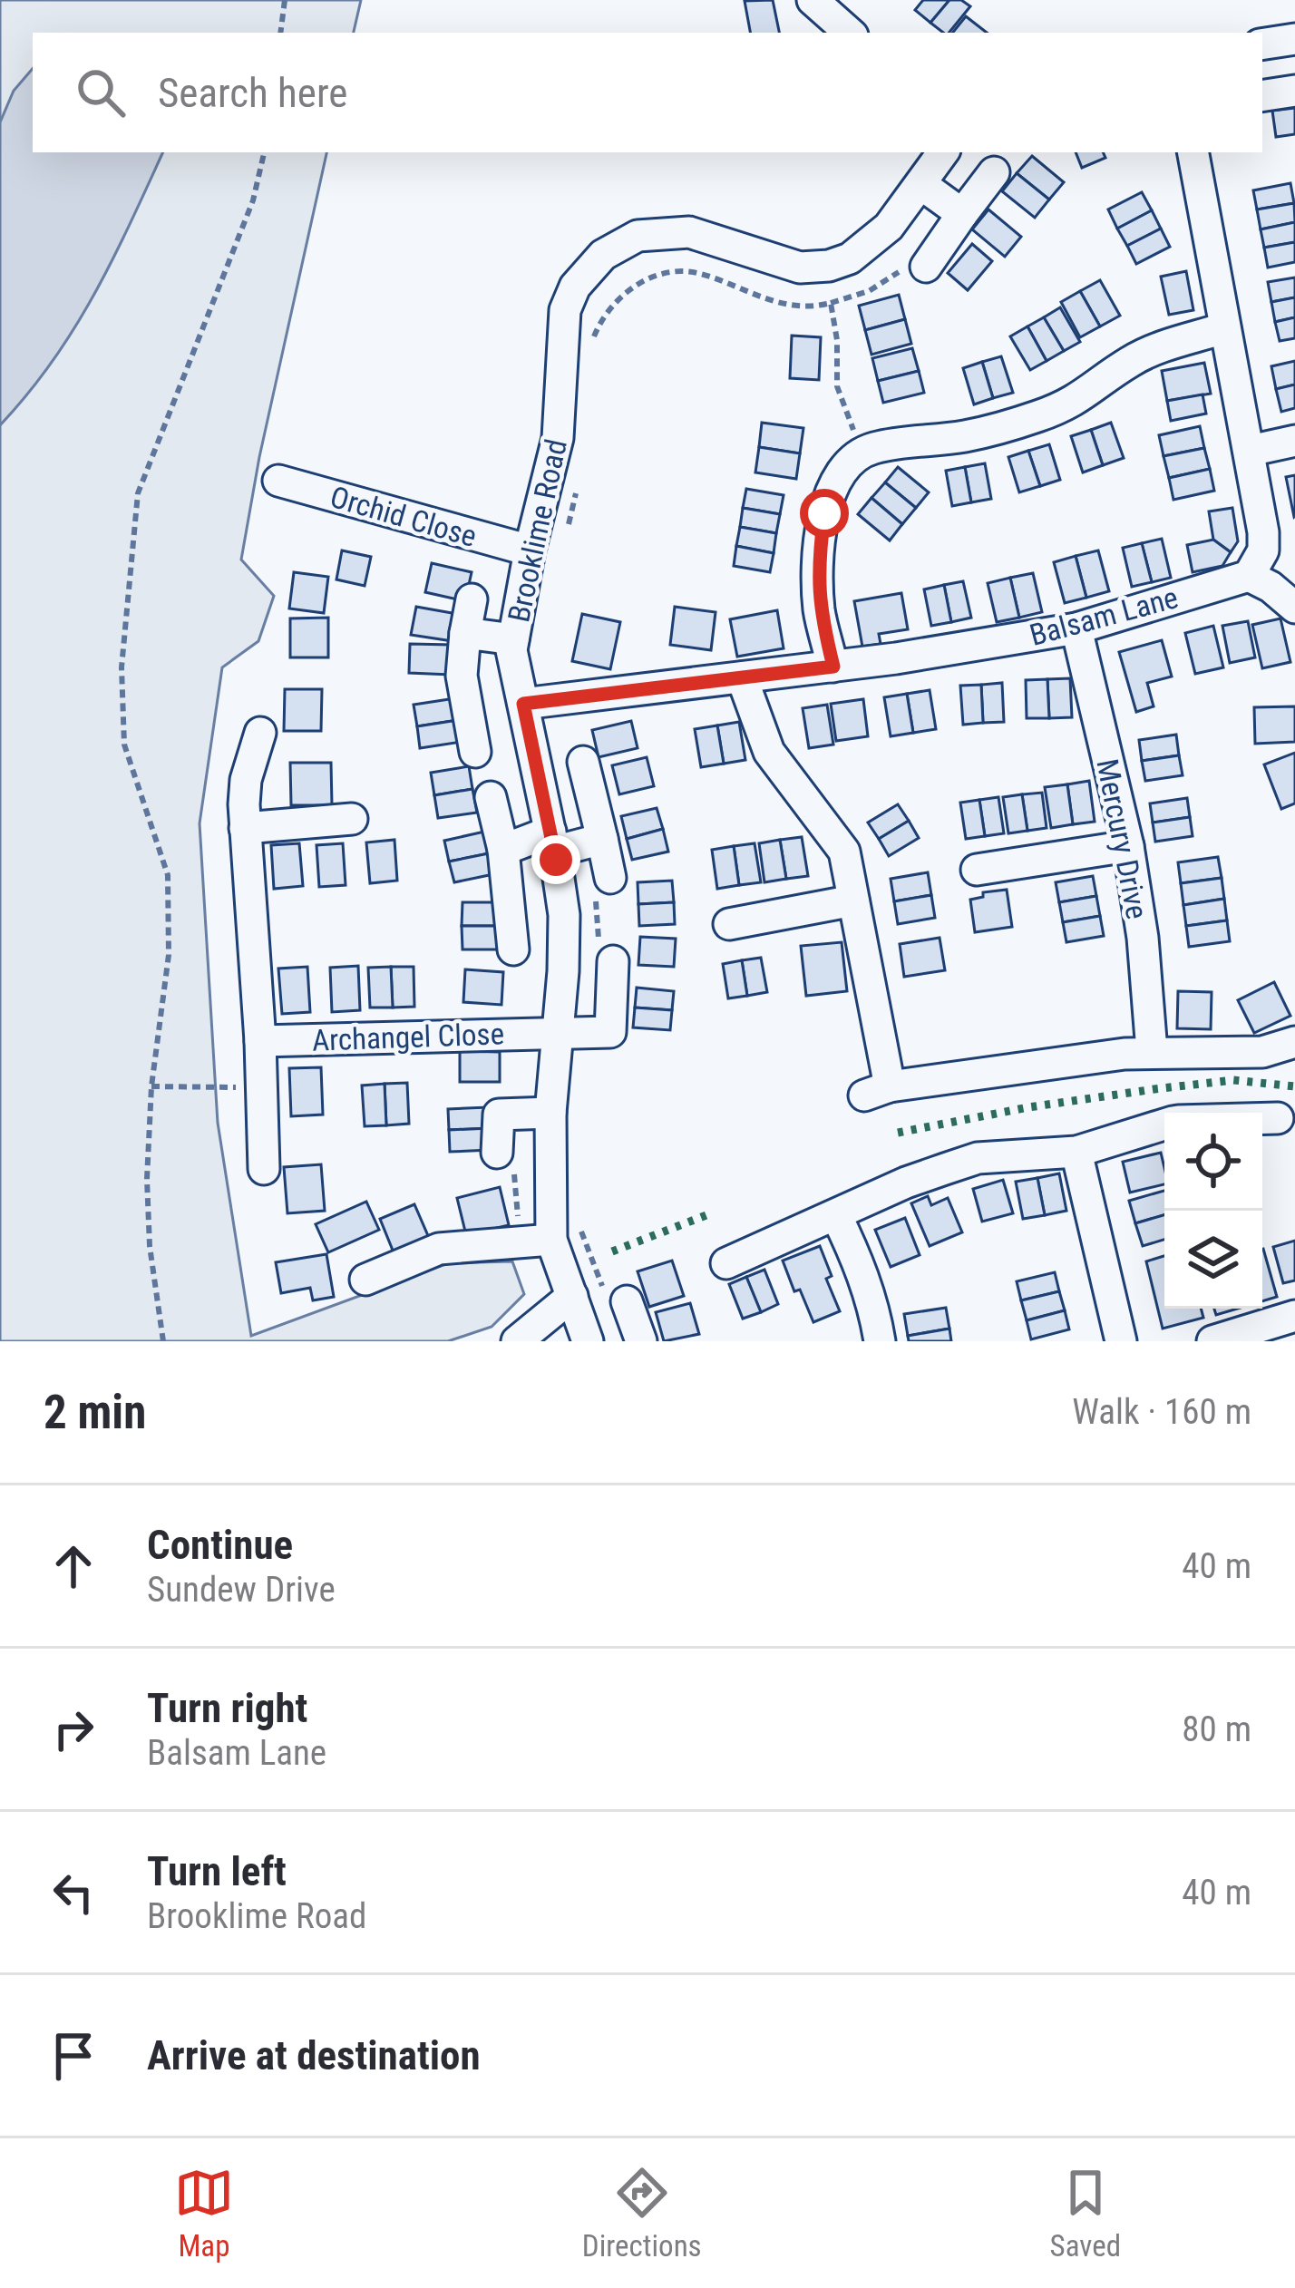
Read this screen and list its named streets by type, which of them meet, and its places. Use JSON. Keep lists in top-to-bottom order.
{
  "streets": {
    "street": [
      "Orchid Close",
      "Brooklime Road",
      "Balsam Lane",
      "Mercury Drive",
      "Archangel Close"
    ]
  },
  "crossings": [
    ["Orchid Close", "Brooklime Road"],
    ["Brooklime Road", "Balsam Lane"],
    ["Brooklime Road", "Archangel Close"],
    ["Balsam Lane", "Mercury Drive"]
  ],
  "page": {
    "search": "Search here",
    "heading": ["2 min", "Walk · 160 m"],
    "list": [
      ["Continue", "Sundew Drive", "40 m"],
      ["Turn right", "Balsam Lane", "80 m"],
      ["Turn left", "Brooklime Road", "40 m"],
      "Arrive at destination"
    ],
    "nav": ["Map", "Directions", "Saved"]
  }
}
